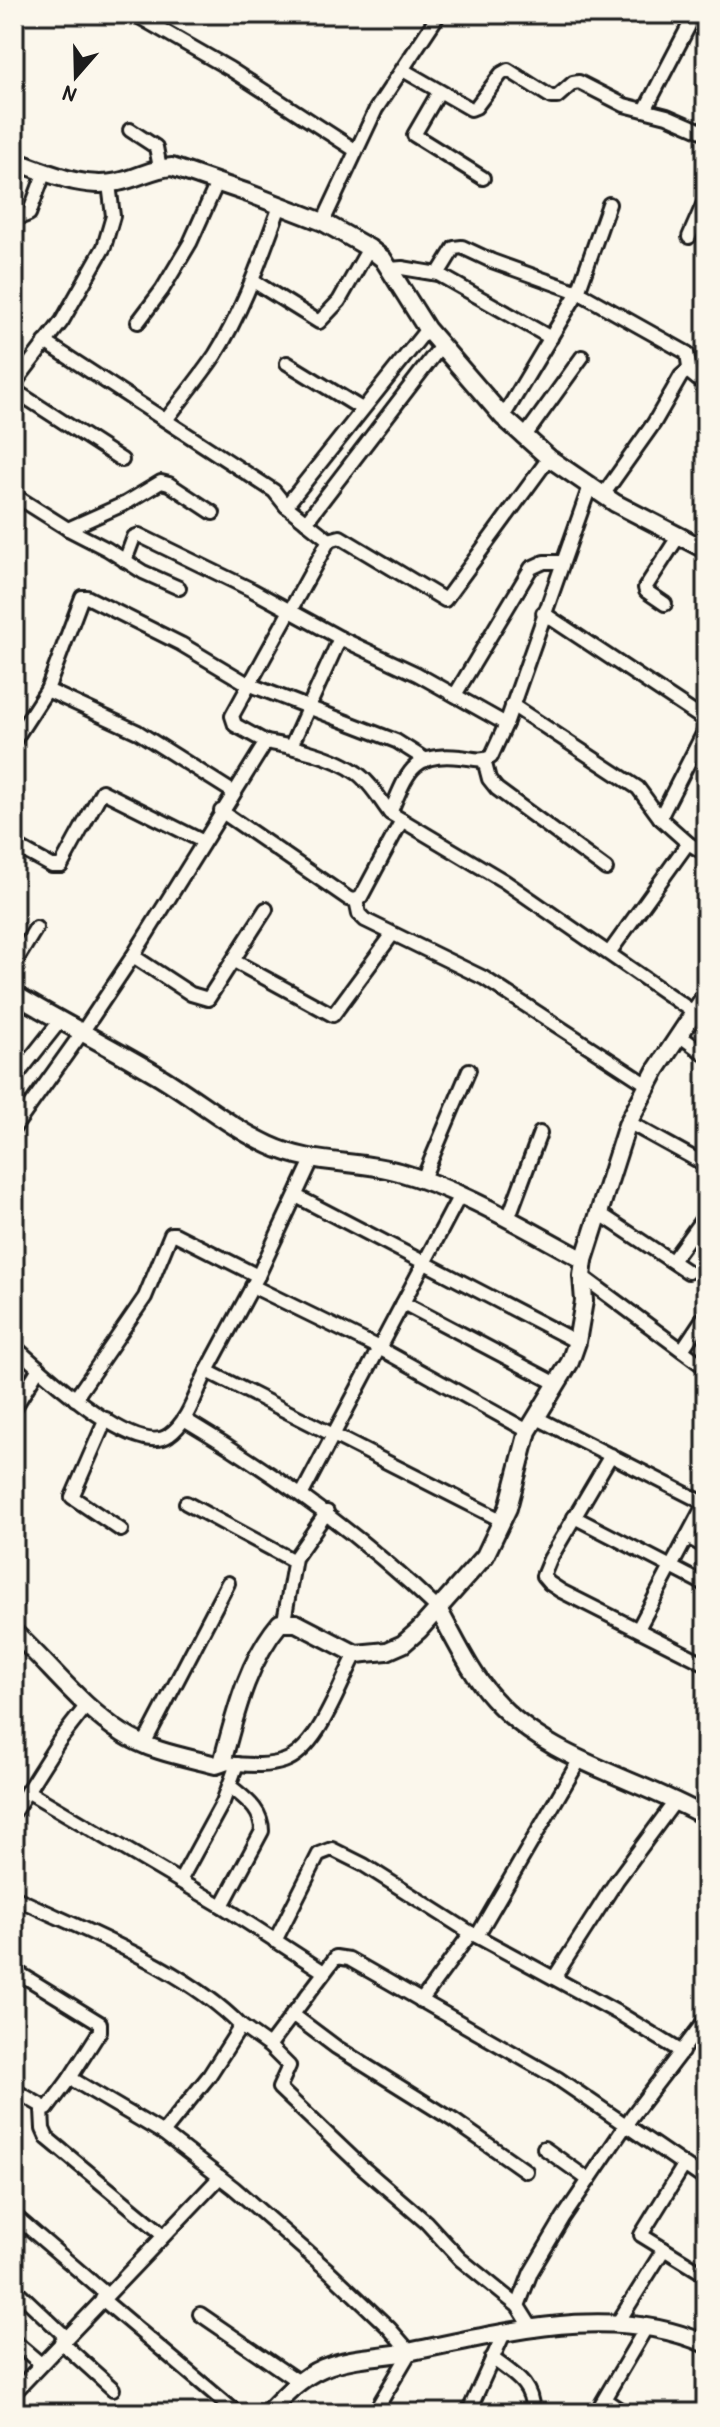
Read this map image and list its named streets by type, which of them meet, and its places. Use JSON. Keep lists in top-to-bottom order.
{
  "north": "bottom"
}
